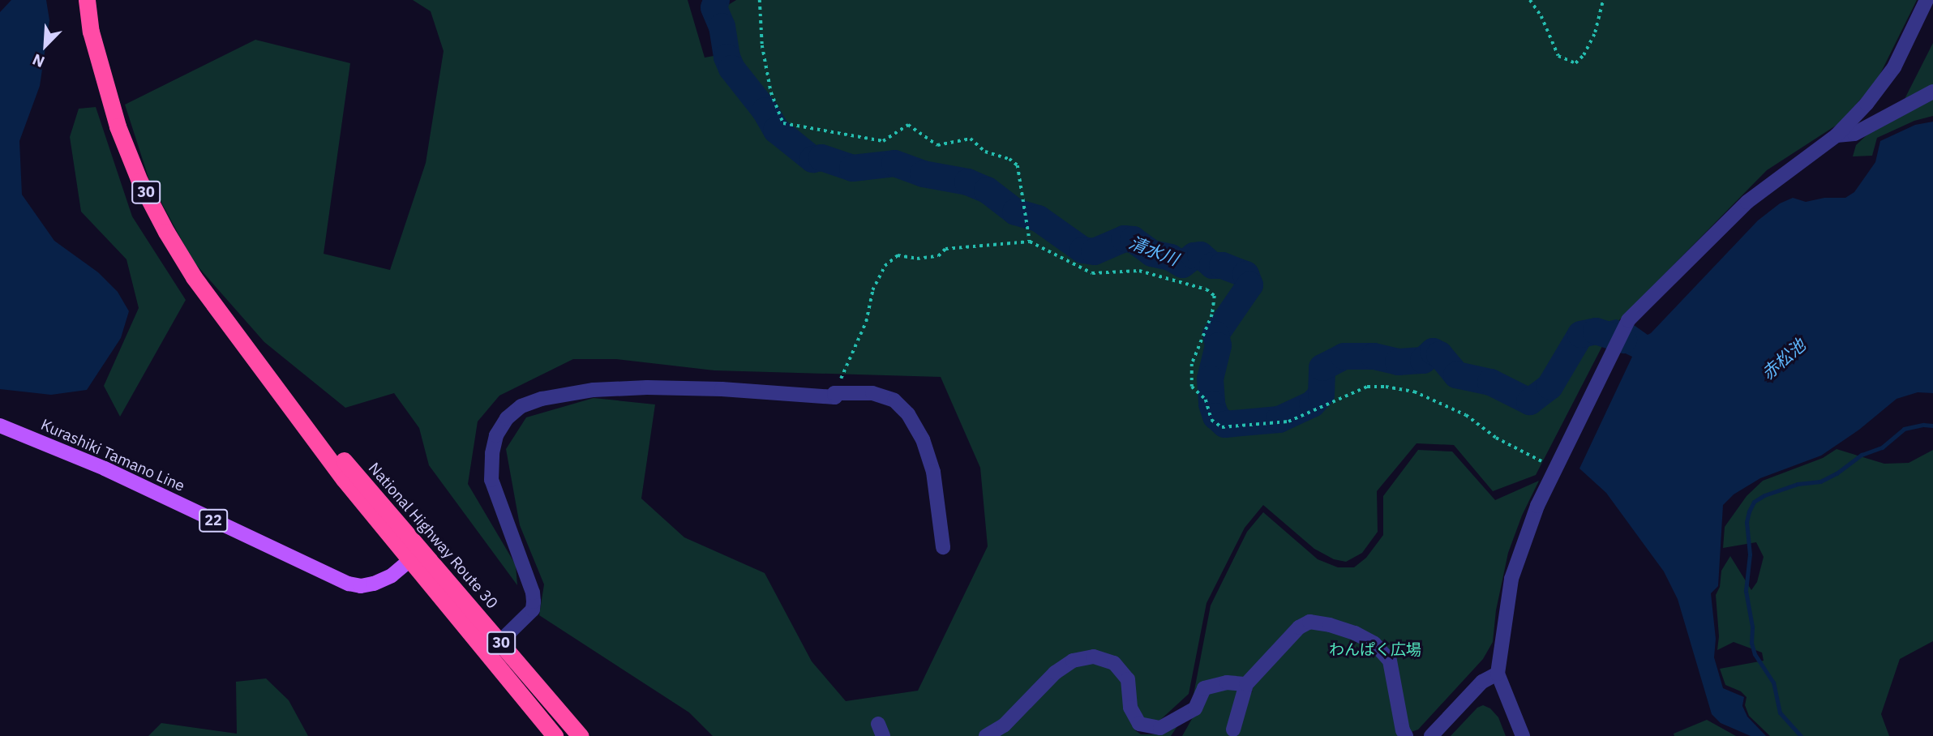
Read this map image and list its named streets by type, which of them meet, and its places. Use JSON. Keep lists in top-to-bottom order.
{
  "streets": {
    "highway": ["30", "National Highway Route 30"],
    "main road": ["Kurashiki Tamano Line", "22"]
  },
  "crossings": [
    ["Kurashiki Tamano Line", "National Highway Route 30"]
  ],
  "water": ["清水川", "赤松池"],
  "parks": ["わんぱく広場"],
  "north": "bottom left"
}
